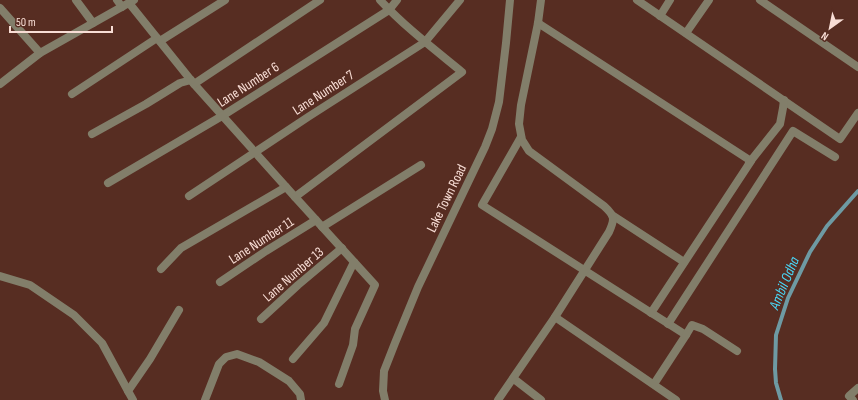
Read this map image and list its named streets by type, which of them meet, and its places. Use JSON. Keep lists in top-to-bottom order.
{
  "streets": {
    "street": [
      "Lane Number 6",
      "Lane Number 7",
      "Lake Town Road",
      "Lane Number 11",
      "Lane Number 13"
    ]
  },
  "water": ["Ambil Odha"],
  "scale_bar": "50 m",
  "north": "bottom left"
}
